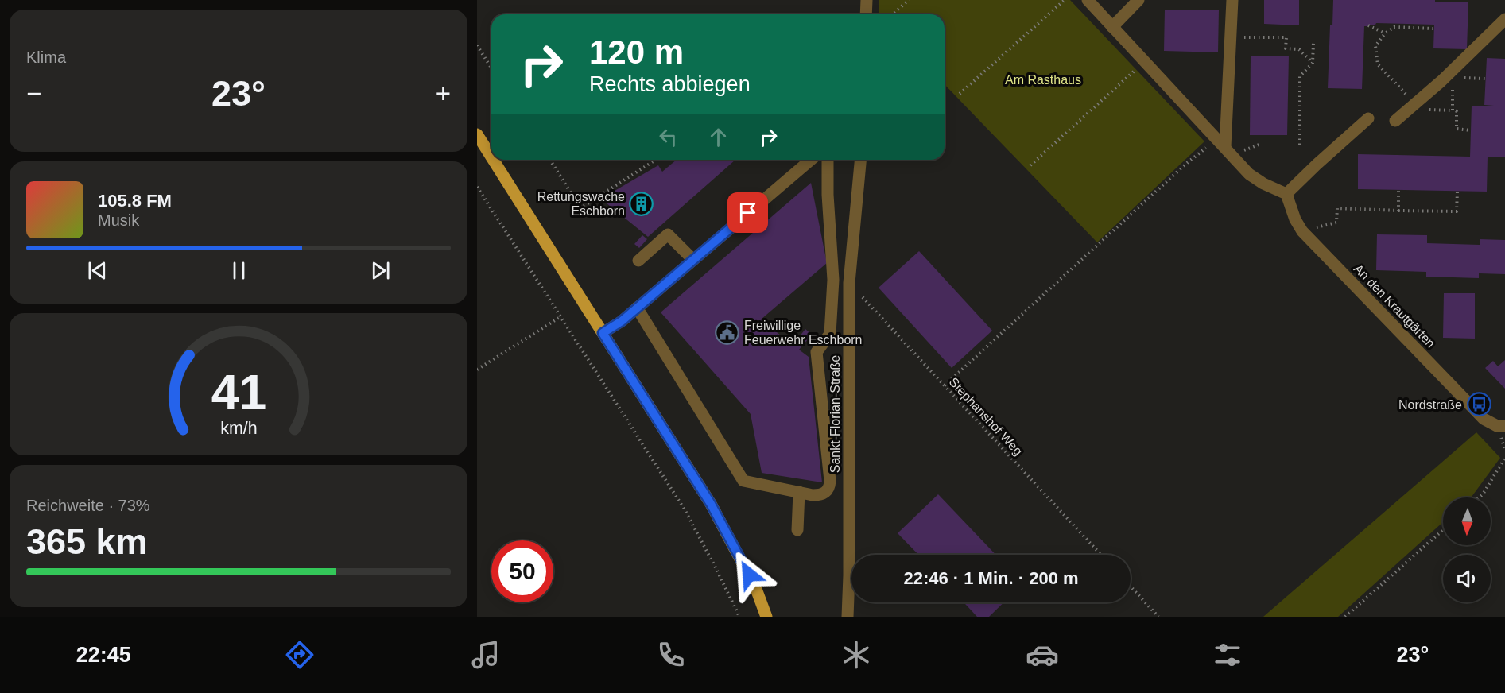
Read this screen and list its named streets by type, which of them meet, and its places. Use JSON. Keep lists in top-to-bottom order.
{
  "streets": {
    "street": ["An den Krautgärten", "Sankt-Florian-Straße"],
    "path": ["Stephanshof Weg"]
  },
  "crossings": [
    ["Sankt-Florian-Straße", "Stephanshof Weg"]
  ],
  "parks": ["Am Rasthaus"],
  "places": {
    "building": ["Rettungswache Eschborn"],
    "public building": ["Freiwillige Feuerwehr Eschborn"],
    "bus stop": ["Nordstraße"]
  },
  "north": "bottom",
  "page": {
    "tile": [
      "Klima",
      ["Reichweite · 73%", "365 km"]
    ],
    "turn": ["120 m", "Rechts abbiegen"],
    "heat": ["−", "23°", "+"],
    "song": ["105.8 FM", "Musik"],
    "limit": "50",
    "trip": "22:46 · 1 Min. · 200 m",
    "tabs": ["22:45", "23°"],
    "gauge": ["41", "km/h"]
  }
}
